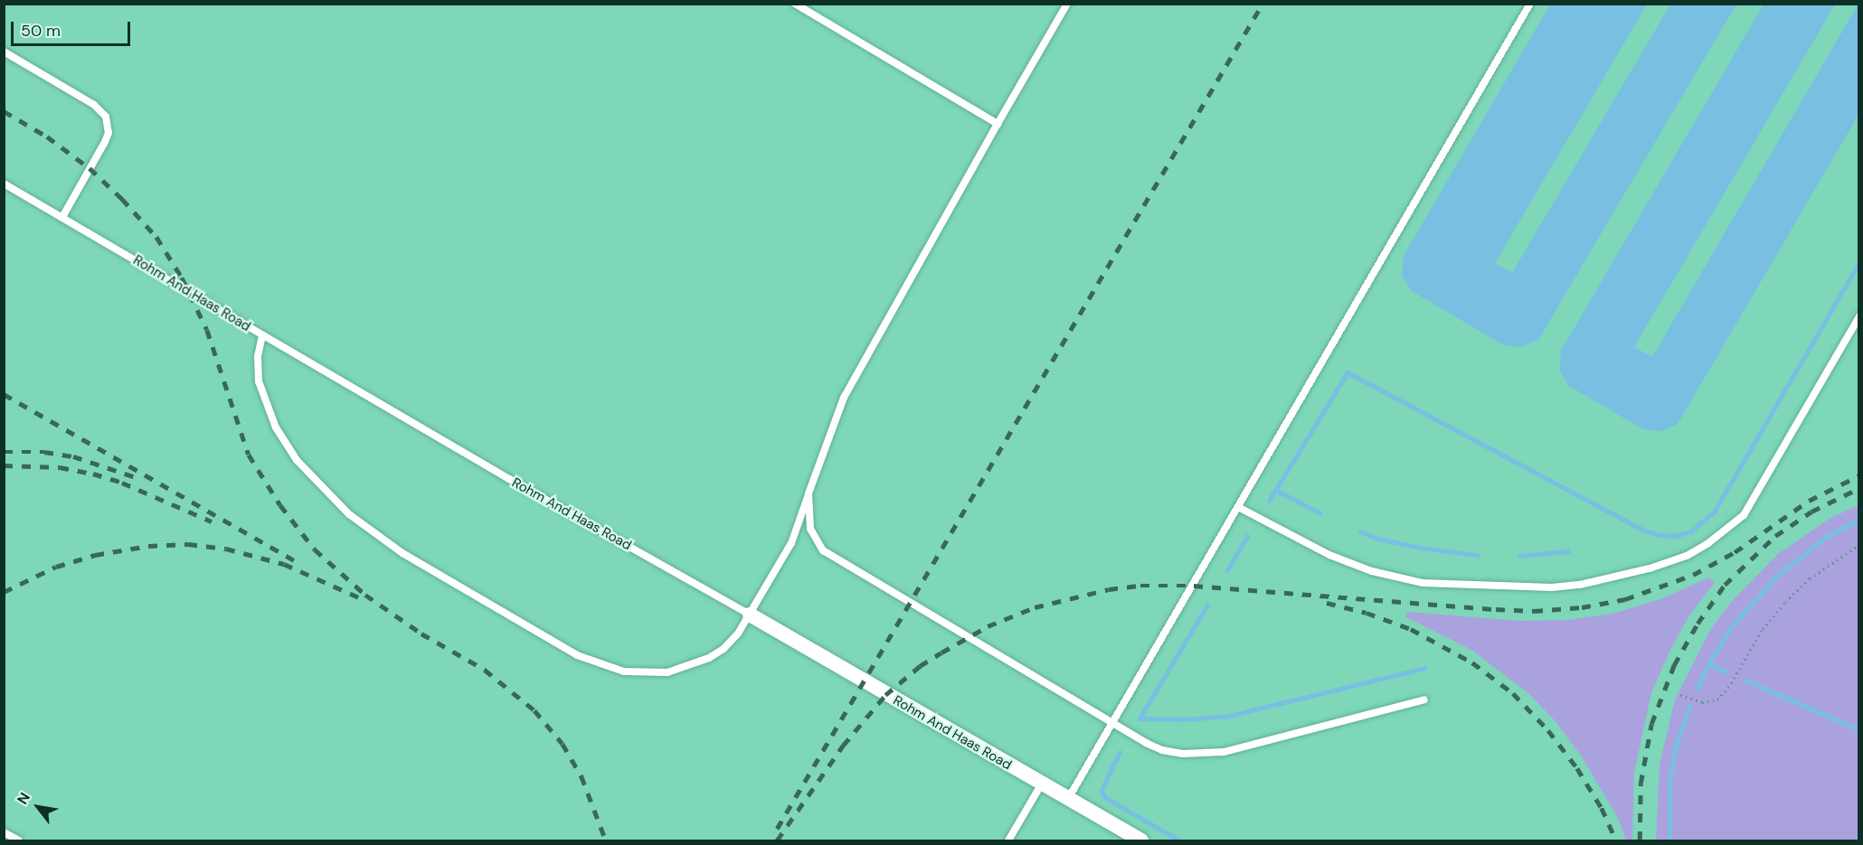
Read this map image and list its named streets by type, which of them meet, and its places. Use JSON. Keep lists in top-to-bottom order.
{
  "streets": {
    "street": ["Rohm And Haas Road"]
  },
  "scale_bar": "50 m",
  "north": "top left"
}
